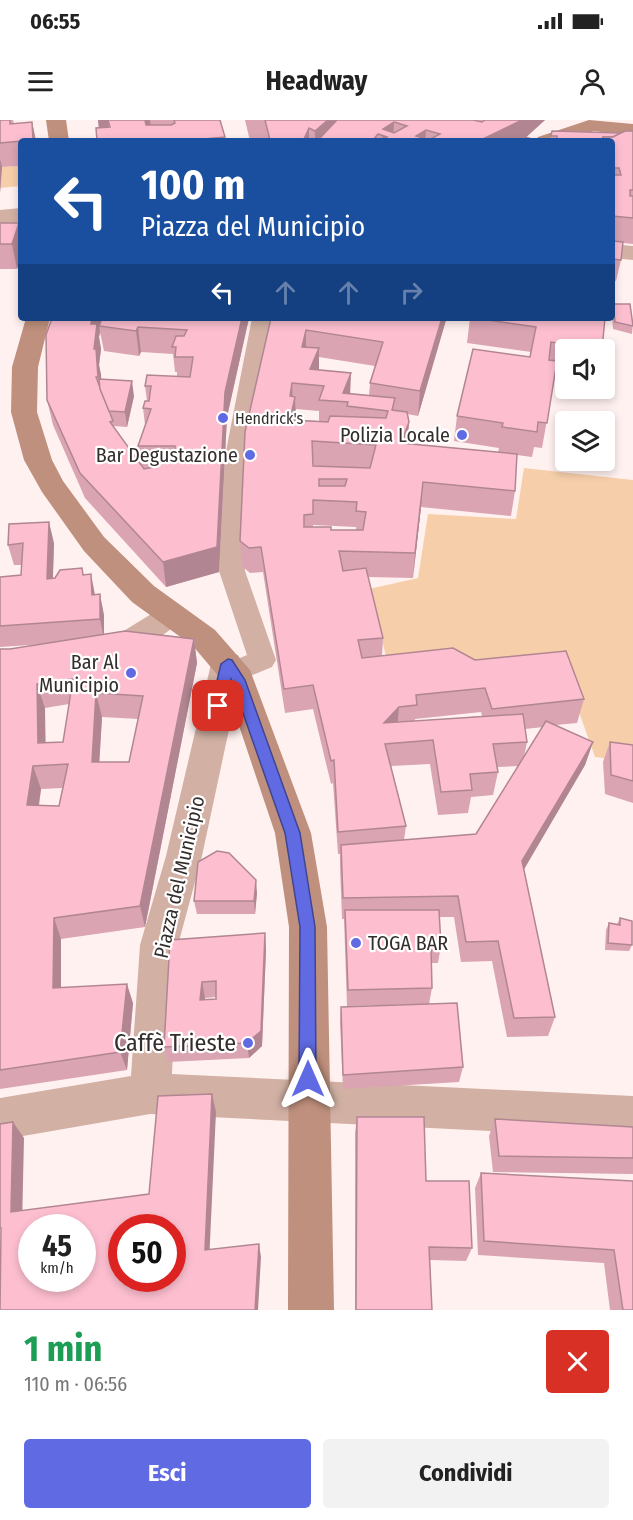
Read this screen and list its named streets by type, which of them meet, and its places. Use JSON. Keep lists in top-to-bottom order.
{
  "streets": {
    "street": ["Piazza del Municipio"]
  },
  "places": [
    "Hendrick's",
    "Polizia Locale",
    "Bar Degustazione",
    "Bar Al Municipio",
    "TOGA BAR",
    "Caffè Trieste"
  ],
  "page": {
    "status": "06:55",
    "header": "Headway",
    "turn": ["100 m", "Piazza del Municipio"],
    "speed": "45 km/h",
    "limit": "50",
    "heading": ["1 min", "110 m · 06:56"],
    "buttons": ["Esci", "Condividi"]
  }
}
